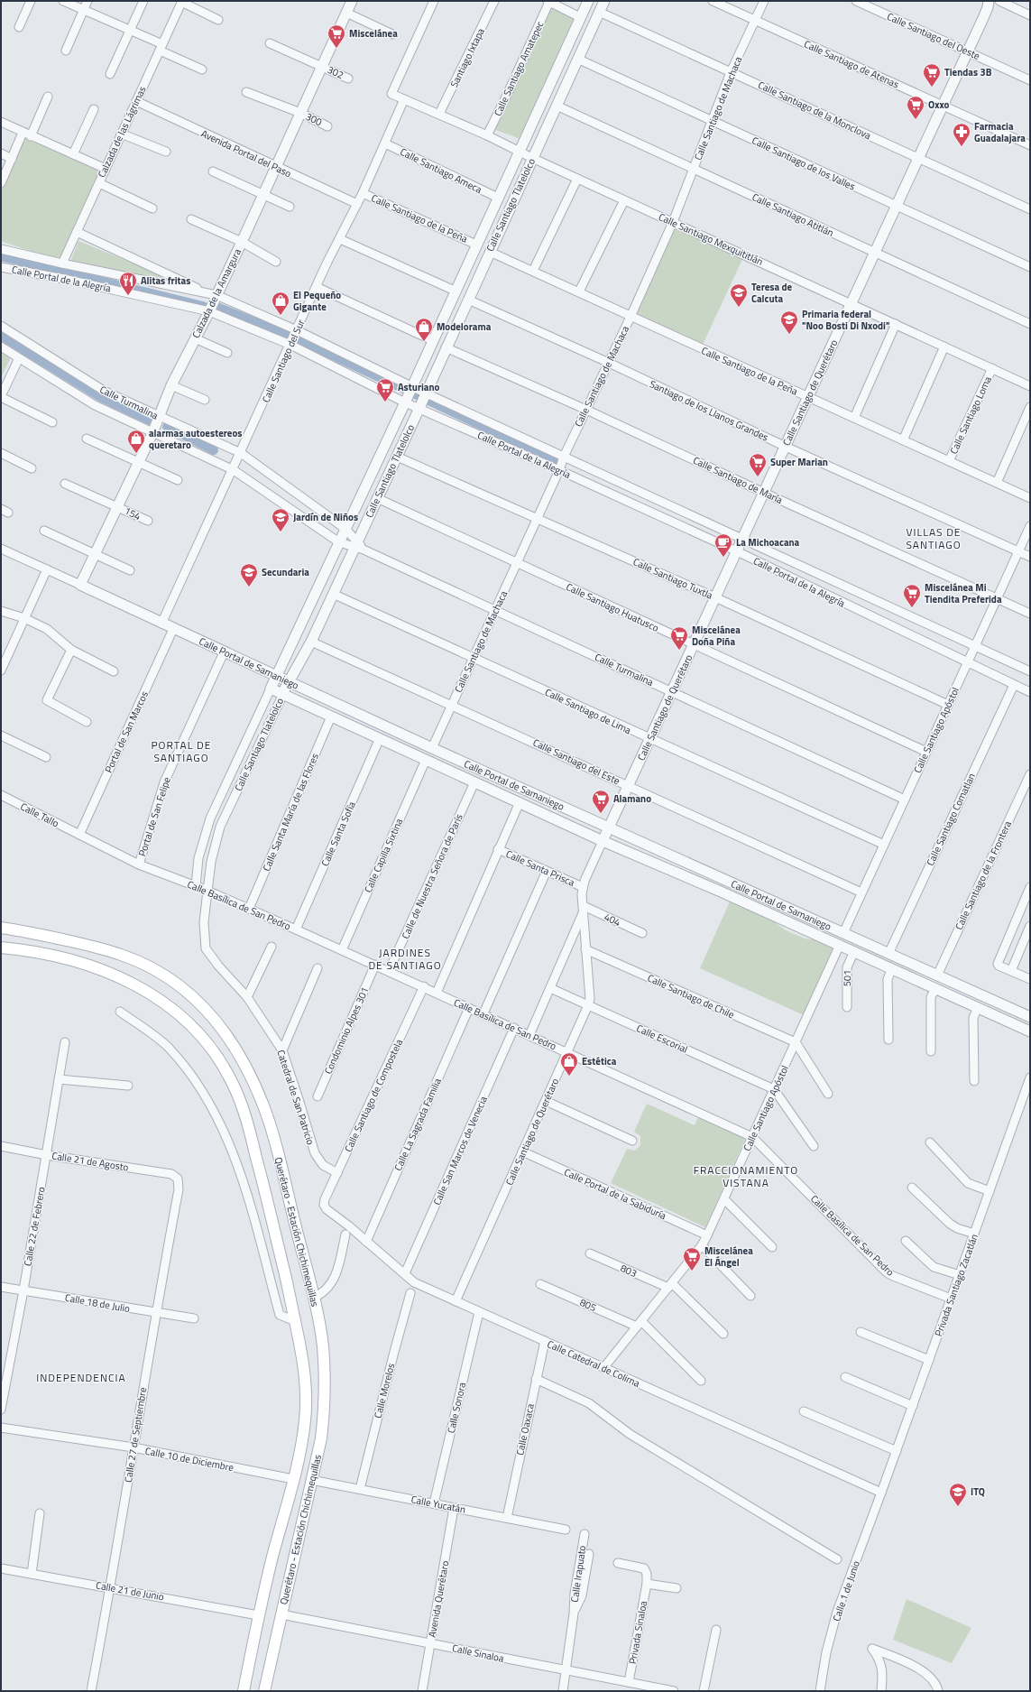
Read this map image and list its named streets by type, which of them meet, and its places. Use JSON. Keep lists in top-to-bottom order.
{
  "streets": {
    "main road": ["Querétaro - Estación Chichimequillas"],
    "street": [
      "Calle Santiago del Oeste",
      "Santiago Ixtapa",
      "Calle Santiago de Atenas",
      "Calle Santiago Amatepec",
      "302",
      "Calle Santiago de Machaca",
      "Calle Santiago de la Monclova",
      "300",
      "Calzada de las Lágrimas",
      "Avenida Portal del Paso",
      "Calle Santiago de los Valles",
      "Calle Santiago Ameca",
      "Calle Santiago Tlatelolco",
      "Calle Santiago Atitlán",
      "Calle Santiago de la Peña",
      "Calle Santiago Mexquititlán",
      "Calle Portal de la Alegría",
      "Calzada de la Amargura",
      "Calle Santiago del Sur",
      "Calle Santiago de Querétaro",
      "Calle Turmalina",
      "Santiago de los Llanos Grandes",
      "Calle Santiago Loma",
      "Calle Santiago de María",
      "154",
      "Calle Santiago Tuxtla",
      "Calle Santiago Huatusco",
      "Calle Portal de Samaniego",
      "Calle Santiago de Lima",
      "Calle Santiago Apóstol",
      "Portal de San Marcos",
      "Calle Santiago del Este",
      "Calle Santa María de las Flores",
      "Calle Tallo",
      "Portal de San Felipe",
      "Calle Santiago Comatlan",
      "Calle Santa Sofía",
      "Calle Capilla Sixtina",
      "Calle Santa Prisca",
      "Calle Santiago de la Frontera",
      "Calle de Nuestra Señora de París",
      "Calle Basílica de San Pedro",
      "404",
      "501",
      "Calle Santiago de Chile",
      "Condominio Alpes 301",
      "Calle Escorial",
      "Calle Santiago de Compostela",
      "Catedral de San Patricio",
      "Calle La Sagrada Familia",
      "Calle San Marcos de Venecia",
      "Calle 21 de Agosto",
      "Calle Portal de la Sabiduría",
      "Calle 22 de Febrero",
      "803",
      "Privada Santiago Zacatlán",
      "Calle 18 de Julio",
      "805",
      "Calle Catedral de Colima",
      "Calle Morelos",
      "Calle Sonora",
      "Calle Oaxaca",
      "Calle 27 de Septiembre",
      "Calle 10 de Diciembre",
      "Calle Yucatán",
      "Calle Irapuato",
      "Calle 21 de Junio",
      "Calle 1 de Junio",
      "Avenida Querétaro",
      "Privada Sinaloa",
      "Calle Sinaloa"
    ]
  },
  "crossings": [
    ["Calle Santiago del Oeste", "Calle Santiago de Querétaro"],
    ["Santiago Ixtapa", "Calle Santiago Mexquititlán"],
    ["Calle Santiago de Atenas", "Calle Santiago de Machaca"],
    ["Calle Santiago de Atenas", "Calle Santiago de Querétaro"],
    ["Calle Santiago Amatepec", "Calle Santiago Mexquititlán"],
    ["302", "Calzada de la Amargura"],
    ["Calle Santiago de Machaca", "Calle Santiago de la Monclova"],
    ["Calle Santiago de Machaca", "Calle Santiago de los Valles"],
    ["Calle Santiago de Machaca", "Calle Santiago Atitlán"],
    ["Calle Santiago de Machaca", "Calle Santiago de la Peña"],
    ["Calle Santiago de Machaca", "Calle Santiago Mexquititlán"],
    ["Calle Santiago de Machaca", "Calle Portal de la Alegría"],
    ["Calle Santiago de Machaca", "Calle Turmalina"],
    ["Calle Santiago de Machaca", "Santiago de los Llanos Grandes"],
    ["Calle Santiago de Machaca", "Calle Santiago de María"],
    ["Calle Santiago de Machaca", "Calle Santiago Tuxtla"],
    ["Calle Santiago de Machaca", "Calle Santiago Huatusco"],
    ["Calle Santiago de Machaca", "Calle Portal de Samaniego"],
    ["Calle Santiago de Machaca", "Calle Santiago de Lima"],
    ["Calle Santiago de Machaca", "Calle Santiago del Este"],
    ["Calle Santiago de la Monclova", "Calle Santiago Tlatelolco"],
    ["Calle Santiago de la Monclova", "Calle Santiago de Querétaro"],
    ["300", "Calzada de la Amargura"],
    ["Calzada de las Lágrimas", "Avenida Portal del Paso"],
    ["Calzada de las Lágrimas", "Calle Portal de la Alegría"],
    ["Calzada de las Lágrimas", "Calzada de la Amargura"],
    ["Avenida Portal del Paso", "Calzada de la Amargura"],
    ["Avenida Portal del Paso", "Calle Santiago del Sur"],
    ["Calle Santiago de los Valles", "Calle Santiago Tlatelolco"],
    ["Calle Santiago de los Valles", "Calle Santiago de Querétaro"],
    ["Calle Santiago Ameca", "Calle Santiago Tlatelolco"],
    ["Calle Santiago Ameca", "Calle Santiago del Sur"],
    ["Calle Santiago Tlatelolco", "Calle Santiago Atitlán"],
    ["Calle Santiago Tlatelolco", "Calle Santiago de la Peña"],
    ["Calle Santiago Tlatelolco", "Calle Santiago Mexquititlán"],
    ["Calle Santiago Tlatelolco", "Calle Portal de la Alegría"],
    ["Calle Santiago Tlatelolco", "Calle Turmalina"],
    ["Calle Santiago Tlatelolco", "Santiago de los Llanos Grandes"],
    ["Calle Santiago Tlatelolco", "Calle Santiago de María"],
    ["Calle Santiago Tlatelolco", "Calle Santiago Tuxtla"],
    ["Calle Santiago Tlatelolco", "Calle Santiago Huatusco"],
    ["Calle Santiago Tlatelolco", "Calle Portal de Samaniego"],
    ["Calle Santiago Tlatelolco", "Calle Santiago de Lima"],
    ["Calle Santiago Tlatelolco", "Calle Santiago del Este"],
    ["Calle Santiago Tlatelolco", "Calle Basílica de San Pedro"],
    ["Calle Santiago Tlatelolco", "Catedral de San Patricio"],
    ["Calle Santiago Atitlán", "Calle Santiago de Querétaro"],
    ["Calle Santiago de la Peña", "Calle Santiago del Sur"],
    ["Calle Santiago de la Peña", "Calle Santiago de Querétaro"],
    ["Calle Santiago de la Peña", "Calle Santiago Loma"],
    ["Calle Santiago Mexquititlán", "Calle Santiago del Sur"],
    ["Calle Santiago Mexquititlán", "Calle Santiago de Querétaro"],
    ["Calle Santiago Mexquititlán", "Calle Santiago Loma"],
    ["Calle Portal de la Alegría", "Calzada de la Amargura"],
    ["Calle Portal de la Alegría", "Calle Santiago del Sur"],
    ["Calle Portal de la Alegría", "Calle Santiago de Querétaro"],
    ["Calle Portal de la Alegría", "Calle Santiago Apóstol"],
    ["Calle Portal de la Alegría", "Calle Santiago Comatlan"],
    ["Calzada de la Amargura", "Calle Turmalina"],
    ["Calzada de la Amargura", "154"],
    ["Calzada de la Amargura", "Calle Portal de Samaniego"],
    ["Calle Santiago del Sur", "Calle Turmalina"],
    ["Calle Santiago del Sur", "Calle Portal de Samaniego"],
    ["Calle Santiago de Querétaro", "Calle Turmalina"],
    ["Calle Santiago de Querétaro", "Santiago de los Llanos Grandes"],
    ["Calle Santiago de Querétaro", "Calle Santiago de María"],
    ["Calle Santiago de Querétaro", "Calle Santiago Tuxtla"],
    ["Calle Santiago de Querétaro", "Calle Santiago Huatusco"],
    ["Calle Santiago de Querétaro", "Calle Portal de Samaniego"],
    ["Calle Santiago de Querétaro", "Calle Santiago de Lima"],
    ["Calle Santiago de Querétaro", "Calle Santiago del Este"],
    ["Calle Santiago de Querétaro", "Calle Santa Prisca"],
    ["Calle Santiago de Querétaro", "Calle Basílica de San Pedro"],
    ["Calle Santiago de Querétaro", "404"],
    ["Calle Santiago de Querétaro", "Calle Santiago de Chile"],
    ["Calle Santiago de Querétaro", "Calle Escorial"],
    ["Calle Santiago de Querétaro", "Calle Portal de la Sabiduría"],
    ["Calle Santiago de Querétaro", "Calle Catedral de Colima"],
    ["Calle Turmalina", "Calle Santiago Apóstol"],
    ["Santiago de los Llanos Grandes", "Calle Santiago Apóstol"],
    ["Calle Santiago de María", "Calle Santiago Apóstol"],
    ["Calle Santiago Tuxtla", "Calle Santiago Apóstol"],
    ["Calle Santiago Huatusco", "Calle Santiago Apóstol"],
    ["Calle Portal de Samaniego", "Calle Santiago Apóstol"],
    ["Calle Portal de Samaniego", "Portal de San Marcos"],
    ["Calle Portal de Samaniego", "Calle Santa María de las Flores"],
    ["Calle Portal de Samaniego", "Portal de San Felipe"],
    ["Calle Portal de Samaniego", "Calle Santiago Comatlan"],
    ["Calle Portal de Samaniego", "Calle Santa Sofía"],
    ["Calle Portal de Samaniego", "Calle Capilla Sixtina"],
    ["Calle Portal de Samaniego", "Calle Santiago de la Frontera"],
    ["Calle Portal de Samaniego", "Calle de Nuestra Señora de París"],
    ["Calle Portal de Samaniego", "501"],
    ["Calle Santiago de Lima", "Calle Santiago Apóstol"],
    ["Calle Santiago Apóstol", "Calle Santiago del Este"],
    ["Calle Santiago Apóstol", "Calle Basílica de San Pedro"],
    ["Calle Santiago Apóstol", "Calle Santiago de Chile"],
    ["Calle Santiago Apóstol", "Calle Escorial"],
    ["Calle Santiago Apóstol", "Calle Portal de la Sabiduría"],
    ["Calle Santiago Apóstol", "803"],
    ["Calle Santiago Apóstol", "805"],
    ["Calle Santiago Apóstol", "Calle Catedral de Colima"],
    ["Portal de San Marcos", "Calle Tallo"],
    ["Portal de San Marcos", "Calle Basílica de San Pedro"],
    ["Calle Santa María de las Flores", "Calle Basílica de San Pedro"],
    ["Calle Tallo", "Calle Basílica de San Pedro"],
    ["Portal de San Felipe", "Calle Basílica de San Pedro"],
    ["Calle Santa Sofía", "Calle Basílica de San Pedro"],
    ["Calle Capilla Sixtina", "Calle Basílica de San Pedro"],
    ["Calle de Nuestra Señora de París", "Calle Basílica de San Pedro"],
    ["Calle Basílica de San Pedro", "Condominio Alpes 301"],
    ["Calle Basílica de San Pedro", "Calle Santiago de Compostela"],
    ["Calle Basílica de San Pedro", "Calle La Sagrada Familia"],
    ["Calle Basílica de San Pedro", "Calle San Marcos de Venecia"],
    ["Calle Basílica de San Pedro", "Privada Santiago Zacatlán"],
    ["Calle Santiago de Compostela", "Catedral de San Patricio"],
    ["Calle Santiago de Compostela", "Calle Catedral de Colima"],
    ["Calle La Sagrada Familia", "Calle Catedral de Colima"],
    ["Calle San Marcos de Venecia", "Calle Catedral de Colima"],
    ["Calle 21 de Agosto", "Calle 22 de Febrero"],
    ["Calle 21 de Agosto", "Calle 27 de Septiembre"],
    ["Calle 22 de Febrero", "Calle 18 de Julio"],
    ["Querétaro - Estación Chichimequillas", "Calle 10 de Diciembre"],
    ["Querétaro - Estación Chichimequillas", "Calle Yucatán"],
    ["Querétaro - Estación Chichimequillas", "Calle 21 de Junio"],
    ["Querétaro - Estación Chichimequillas", "Calle Sinaloa"],
    ["Privada Santiago Zacatlán", "Calle Catedral de Colima"],
    ["Privada Santiago Zacatlán", "Calle 1 de Junio"],
    ["Calle 18 de Julio", "Calle 27 de Septiembre"],
    ["Calle Catedral de Colima", "Calle Sonora"],
    ["Calle Catedral de Colima", "Calle Oaxaca"],
    ["Calle Catedral de Colima", "Calle 1 de Junio"],
    ["Calle Morelos", "Calle Yucatán"],
    ["Calle Sonora", "Calle Yucatán"],
    ["Calle Oaxaca", "Calle Yucatán"],
    ["Calle 27 de Septiembre", "Calle 10 de Diciembre"],
    ["Calle 27 de Septiembre", "Calle 21 de Junio"],
    ["Calle Yucatán", "Avenida Querétaro"],
    ["Calle Irapuato", "Calle Sinaloa"],
    ["Avenida Querétaro", "Calle Sinaloa"],
    ["Privada Sinaloa", "Calle Sinaloa"]
  ],
  "districts": [
    "VILLAS DE SANTIAGO",
    "PORTAL DE SANTIAGO",
    "JARDINES DE SANTIAGO",
    "FRACCIONAMIENTO VISTANA",
    "INDEPENDENCIA"
  ],
  "places": {
    "supermarket": [
      "Miscelánea",
      "Tiendas 3B",
      "Oxxo",
      "Asturiano",
      "Super Marian",
      "Miscelánea Mi Tiendita Preferida",
      "Miscelánea Doña Piña",
      "Alamano",
      "Miscelánea El Ángel"
    ],
    "pharmacy": ["Farmacia Guadalajara"],
    "restaurant": ["Alitas fritas"],
    "school or university": [
      "Teresa de Calcuta",
      "Primaria federal \"Noo Bosti Di Nxodi\"",
      "Jardín de Niños",
      "Secundaria",
      "ITQ"
    ],
    "shop": [
      "El Pequeño Gigante",
      "Modelorama",
      "alarmas autoestereos queretaro",
      "Estética"
    ],
    "cafe": ["La Michoacana"]
  }
}
